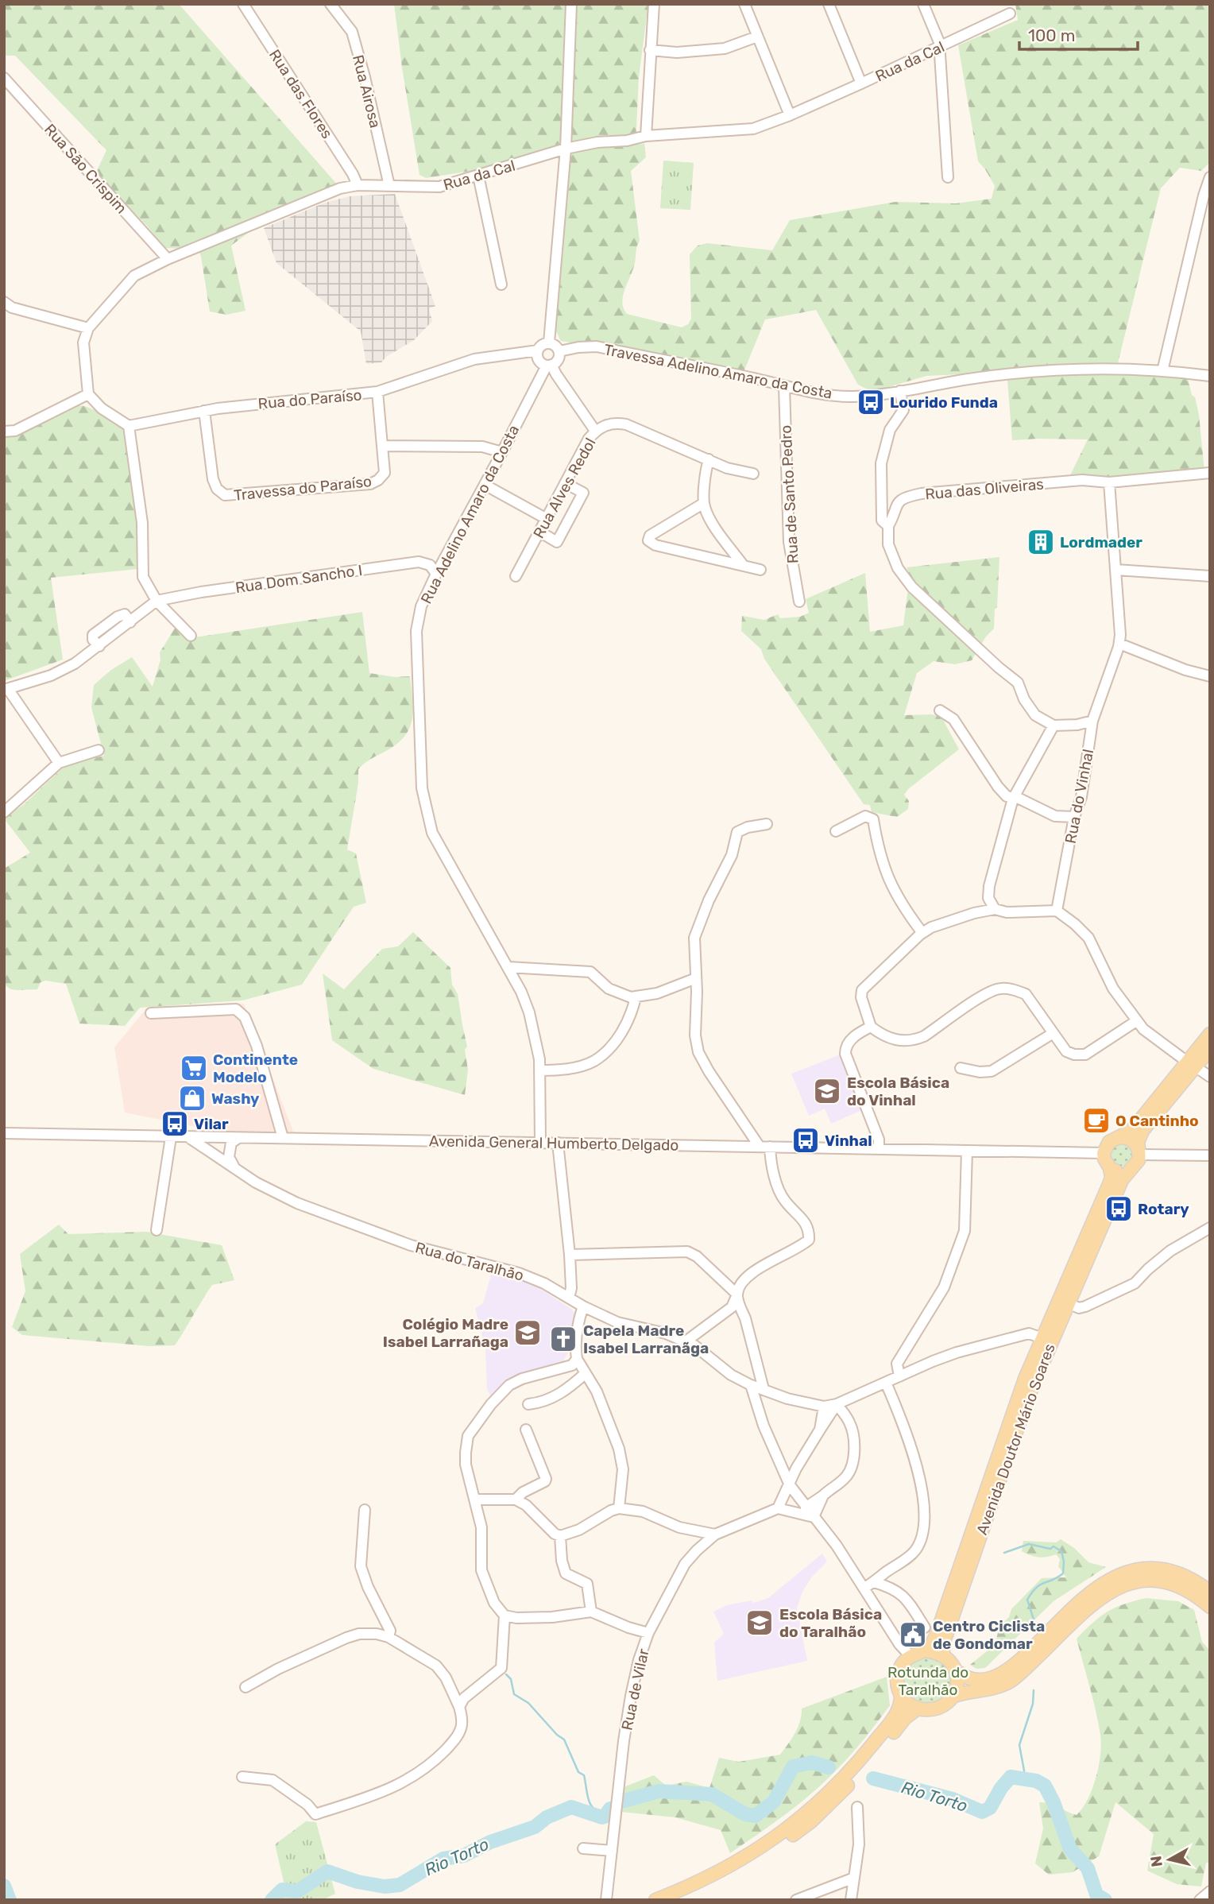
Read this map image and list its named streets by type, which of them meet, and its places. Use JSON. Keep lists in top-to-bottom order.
{
  "streets": {
    "main road": ["Avenida Doutor Mário Soares"],
    "street": [
      "Rua da Cal",
      "Rua Airosa",
      "Rua das Flores",
      "Rua São Crispim",
      "Travessa Adelino Amaro da Costa",
      "Rua do Paraíso",
      "Travessa do Paraíso",
      "Rua Alves Redol",
      "Rua das Oliveiras",
      "Rua de Santo Pedro",
      "Rua Adelino Amaro da Costa",
      "Rua Dom Sancho I",
      "Rua do Vinhal",
      "Avenida General Humberto Delgado",
      "Rua do Taralhão",
      "Rua de Vilar"
    ]
  },
  "crossings": [
    ["Rua da Cal", "Rua Airosa"],
    ["Rua da Cal", "Rua das Flores"],
    ["Rua da Cal", "Rua São Crispim"],
    ["Travessa Adelino Amaro da Costa", "Rua do Paraíso"],
    ["Travessa Adelino Amaro da Costa", "Rua de Santo Pedro"],
    ["Travessa Adelino Amaro da Costa", "Rua Adelino Amaro da Costa"],
    ["Rua do Paraíso", "Travessa do Paraíso"],
    ["Rua do Paraíso", "Rua Adelino Amaro da Costa"],
    ["Rua das Oliveiras", "Rua do Vinhal"],
    ["Rua Adelino Amaro da Costa", "Rua Dom Sancho I"],
    ["Rua Adelino Amaro da Costa", "Avenida General Humberto Delgado"],
    ["Avenida General Humberto Delgado", "Rua do Taralhão"],
    ["Avenida General Humberto Delgado", "Avenida Doutor Mário Soares"],
    ["Rua do Taralhão", "Avenida Doutor Mário Soares"]
  ],
  "water": ["Rio Torto"],
  "parks": ["Rotunda do Taralhão"],
  "places": {
    "bus stop": [
      "Lourido Funda",
      "Vilar",
      "Vinhal",
      "Rotary"
    ],
    "building": ["Lordmader"],
    "supermarket": ["Continente Modelo"],
    "school or university": ["Escola Básica do Vinhal", "Colégio Madre Isabel Larrañaga", "Escola Básica do Taralhão"],
    "shop": ["Washy"],
    "cafe": ["O Cantinho"],
    "church": ["Capela Madre Isabel Larranãga"],
    "public building": ["Centro Ciclista de Gondomar"]
  },
  "scale_bar": "100 m",
  "north": "left"
}
